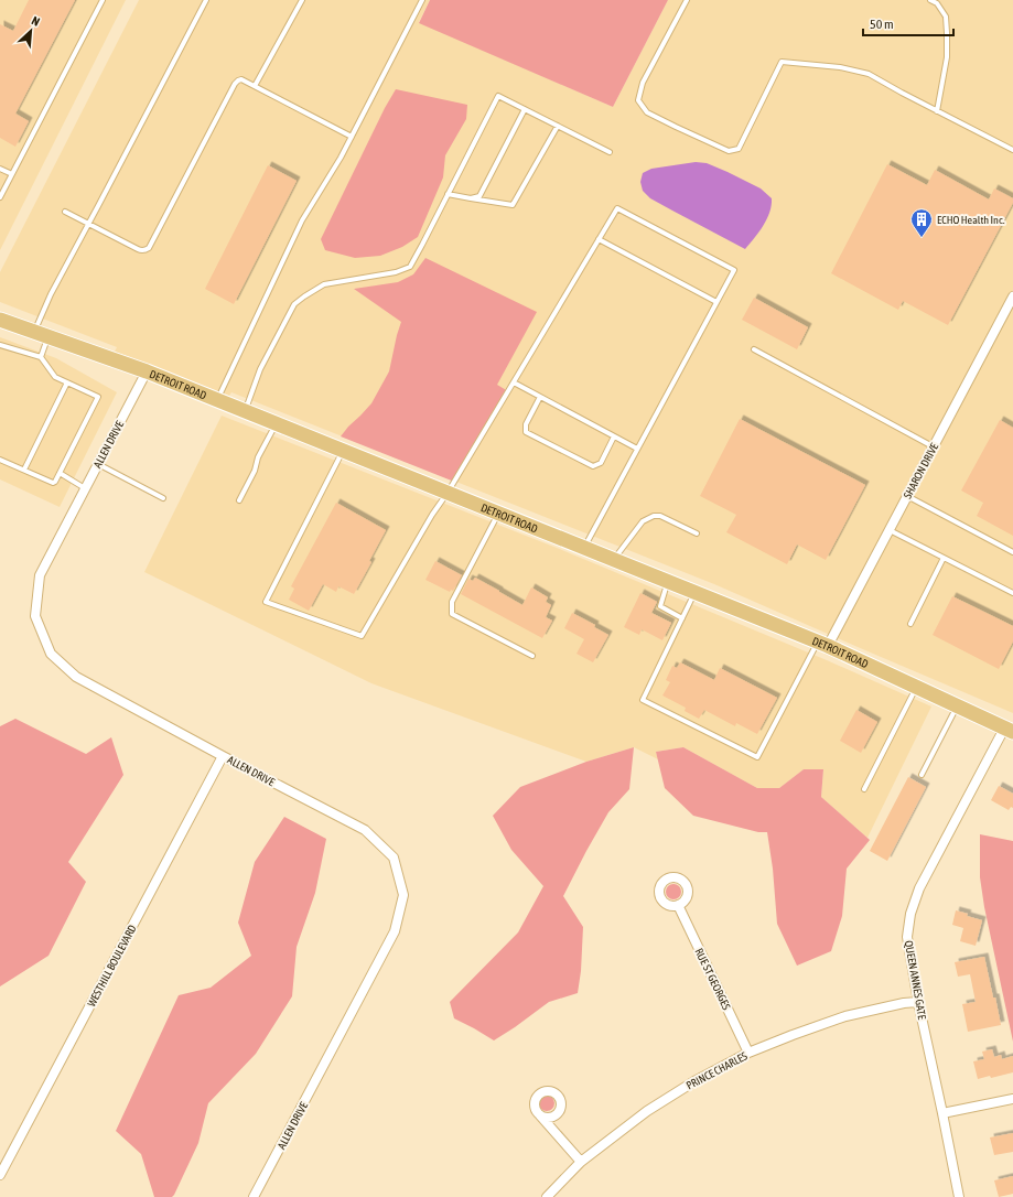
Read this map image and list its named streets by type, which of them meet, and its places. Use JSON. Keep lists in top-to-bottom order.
{
  "streets": {
    "main road": ["DETROIT ROAD"],
    "street": [
      "ALLEN DRIVE",
      "SHARON DRIVE",
      "WESTHILL BOULEVARD",
      "RUE ST GEORGES",
      "QUEEN ANNES GATE",
      "PRINCE CHARLES"
    ]
  },
  "crossings": [
    ["DETROIT ROAD", "ALLEN DRIVE"],
    ["DETROIT ROAD", "SHARON DRIVE"],
    ["DETROIT ROAD", "QUEEN ANNES GATE"],
    ["ALLEN DRIVE", "WESTHILL BOULEVARD"],
    ["RUE ST GEORGES", "PRINCE CHARLES"],
    ["QUEEN ANNES GATE", "PRINCE CHARLES"]
  ],
  "places": {
    "building": ["ECHO Health Inc."]
  },
  "scale_bar": "50 m",
  "north": "top right"
}
